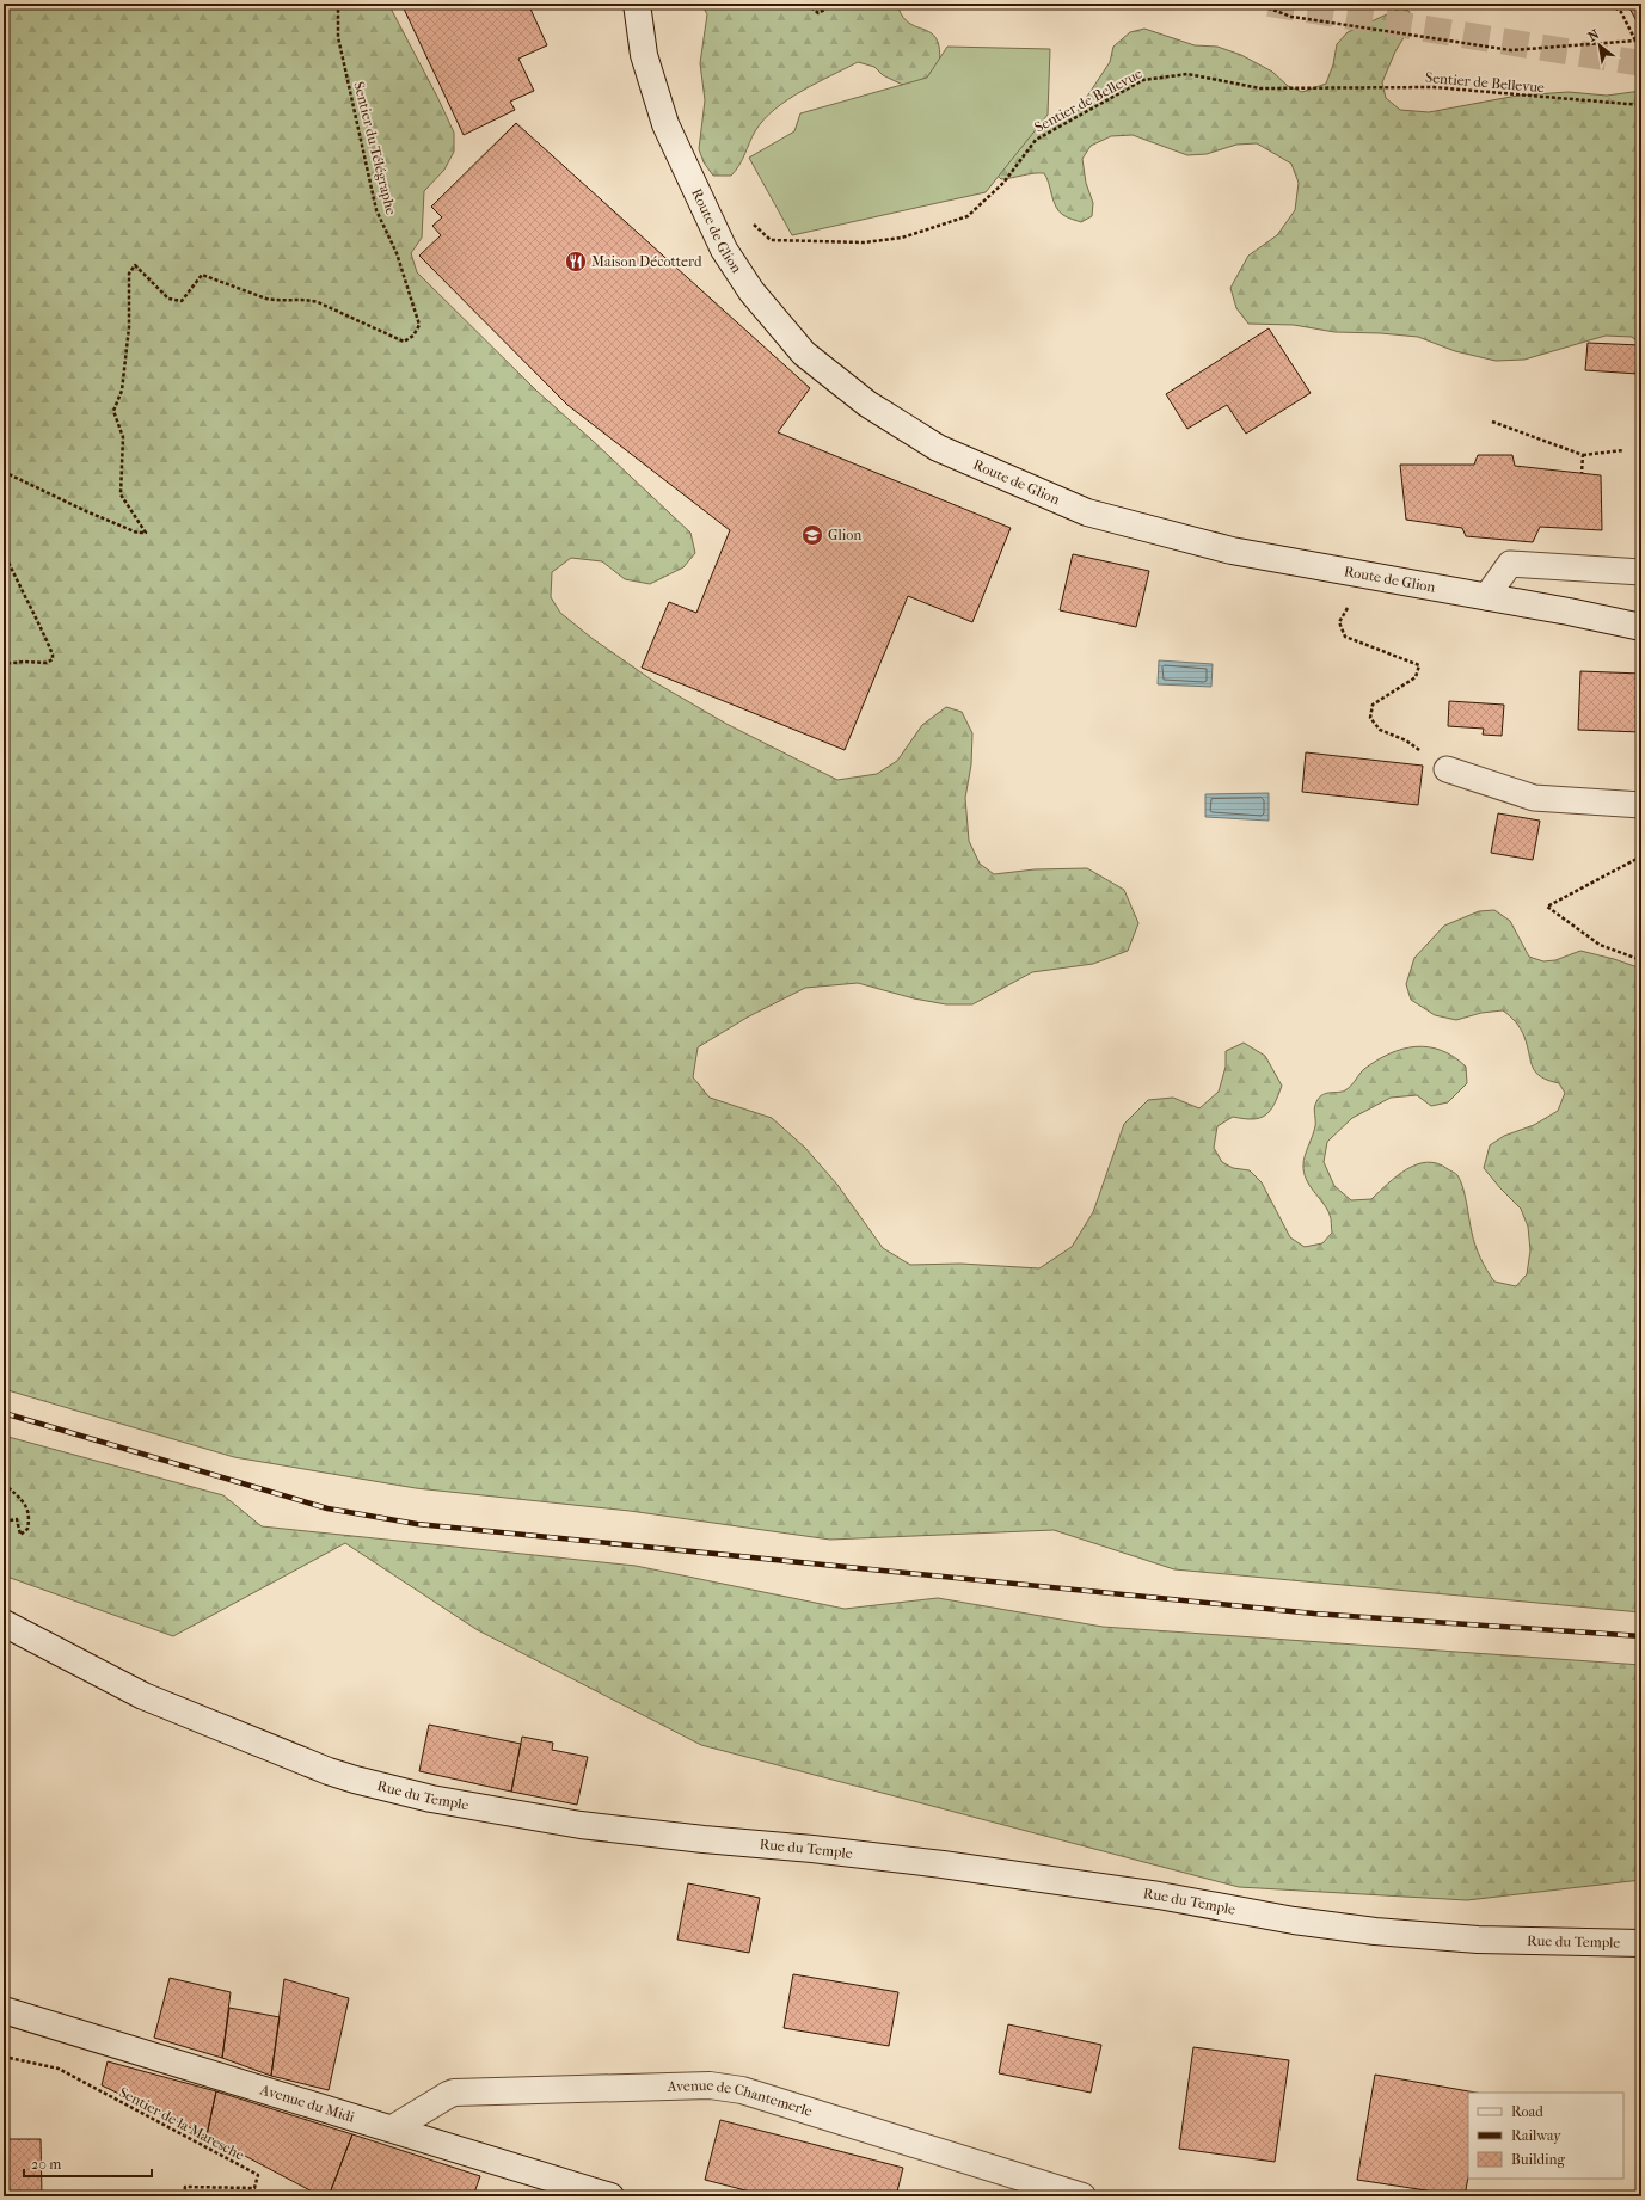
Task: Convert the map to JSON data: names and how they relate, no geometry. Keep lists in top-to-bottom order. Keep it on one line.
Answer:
{"streets":{"street":["Route de Glion","Rue du Temple","Avenue de Chantemerle","Avenue du Midi"],"path":["Sentier de Bellevue","Sentier du Télégraphe","Sentier de la Maresche"]},"crossings":[["Avenue de Chantemerle","Avenue du Midi"]],"places":{"restaurant":["Maison Décotterd"],"school or university":["Glion"]},"legend":["Road","Railway","Building"],"scale_bar":"20 m","north":"top left"}
